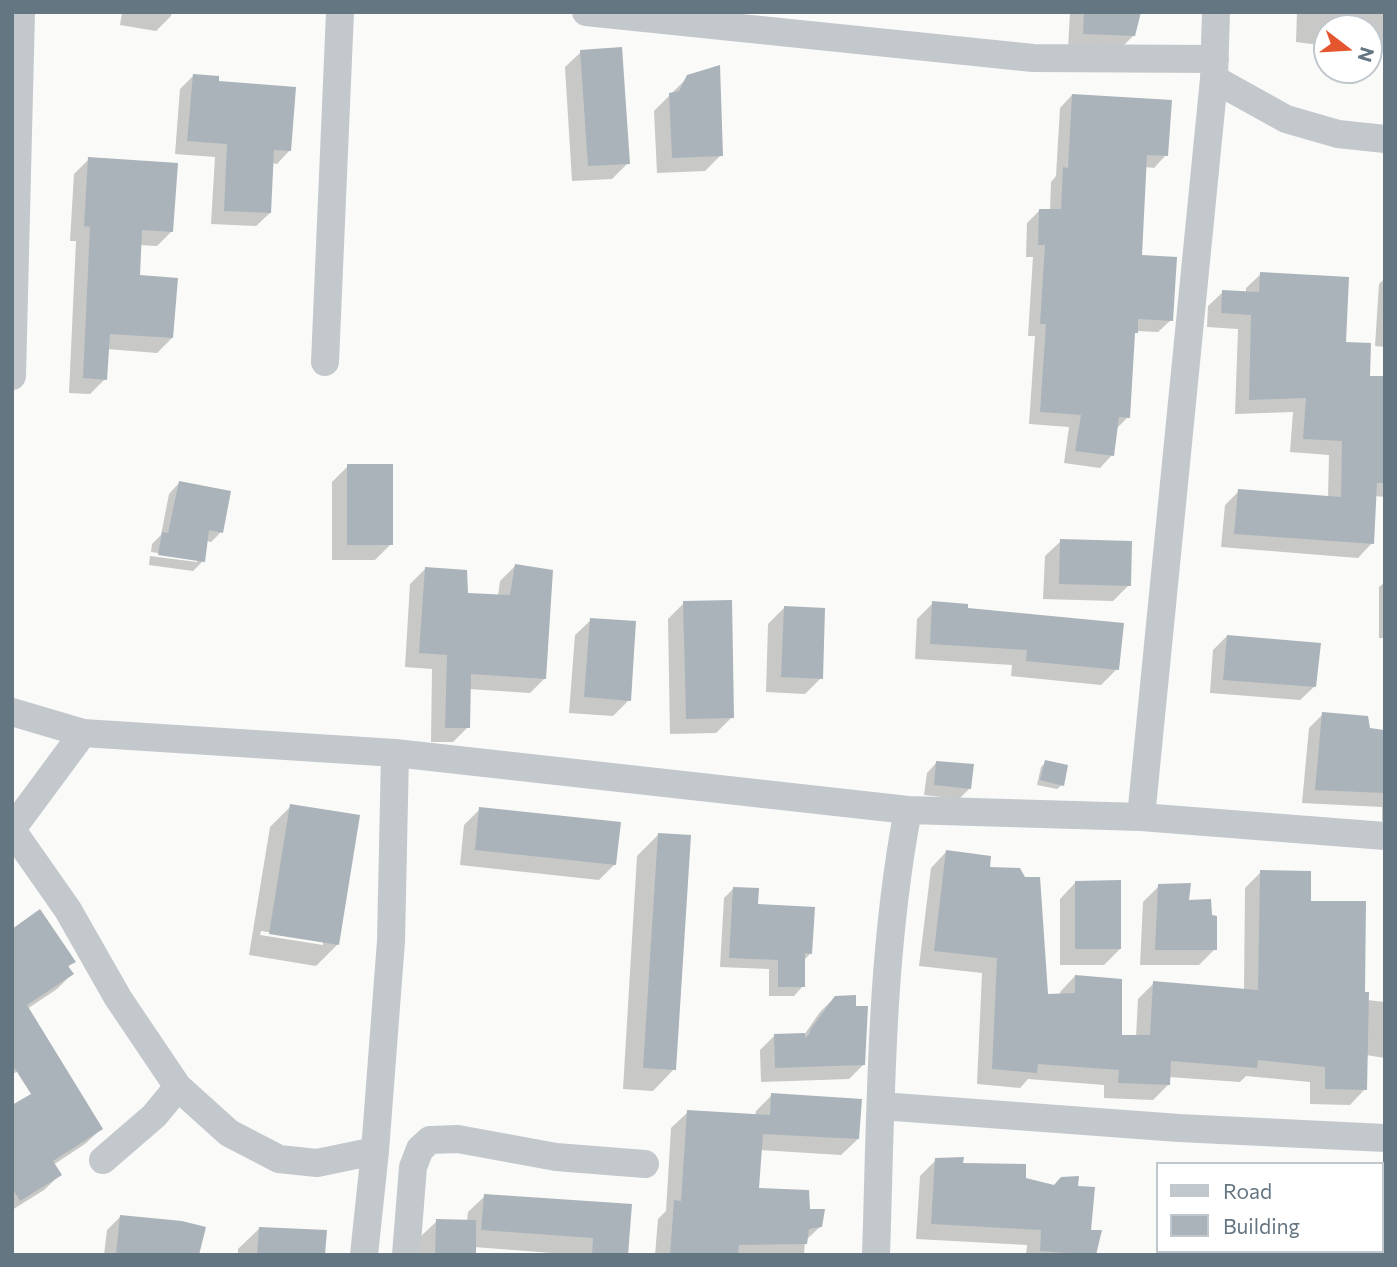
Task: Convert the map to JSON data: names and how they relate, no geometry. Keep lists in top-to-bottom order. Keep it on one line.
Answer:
{"legend":["Road","Building"],"north":"right"}
